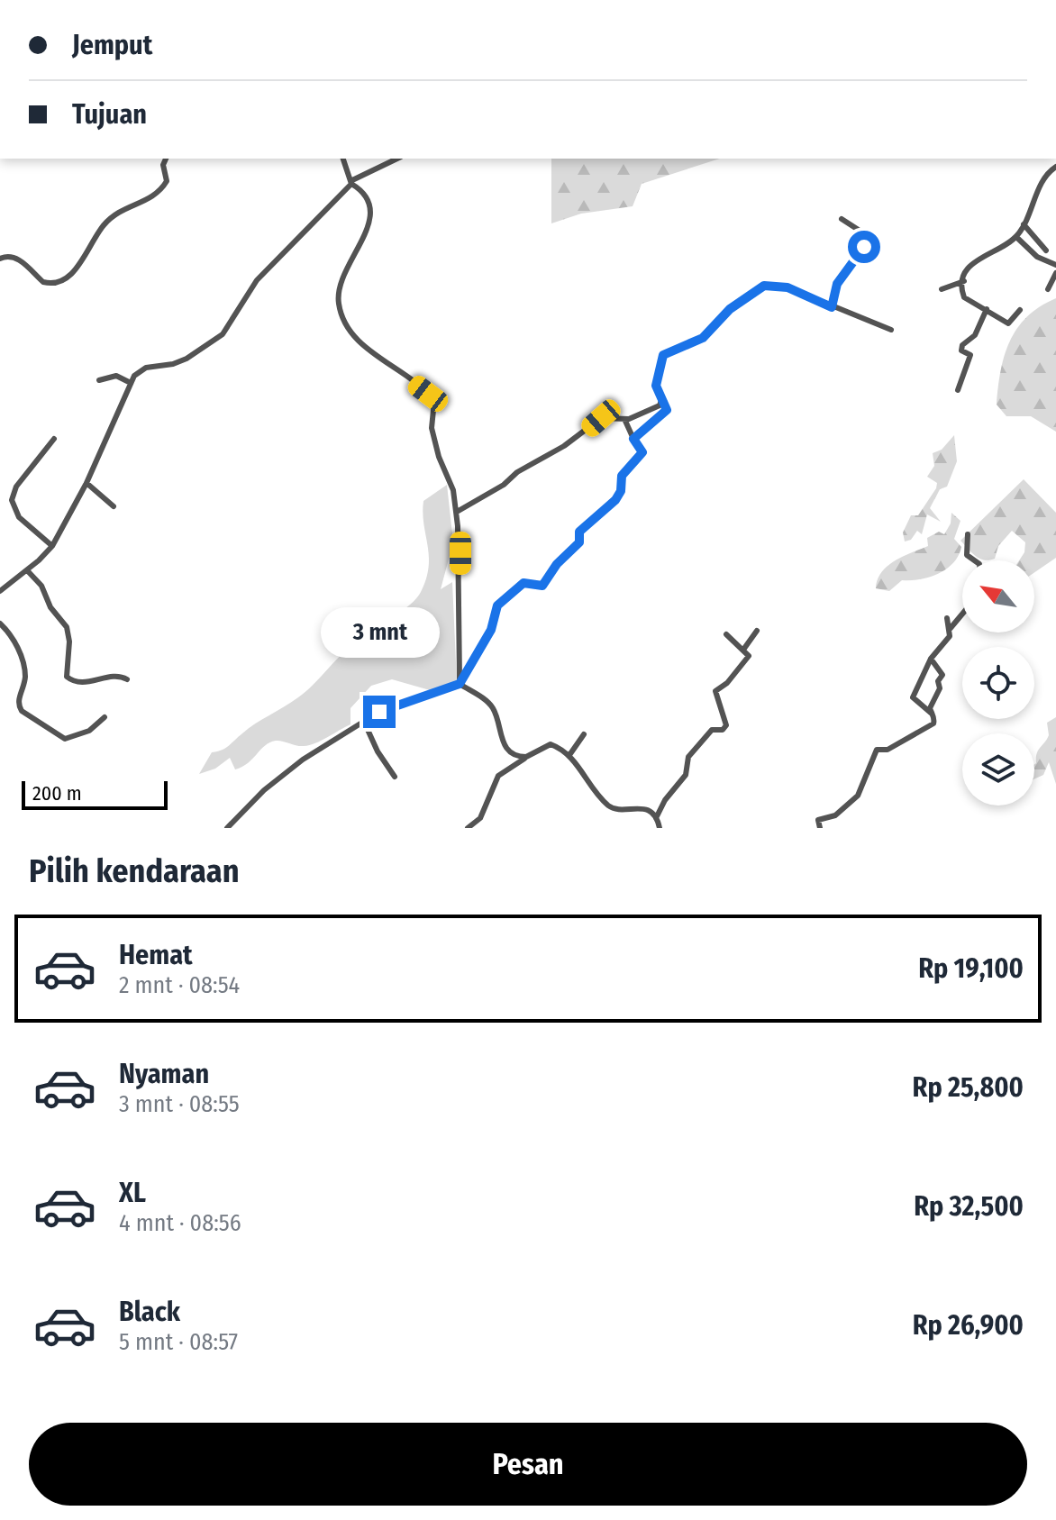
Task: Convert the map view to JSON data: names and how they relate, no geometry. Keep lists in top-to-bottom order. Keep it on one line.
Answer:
{"scale_bar":"200 m","north":"top left","page":{"banner":["Jemput","Tujuan"],"bubble":"3 mnt","scale":"200 m","heading":"Pilih kendaraan","list":[{"name":"Hemat","note":"2 mnt · 08:54","value":"Rp 19,100"},{"name":"Nyaman","note":"3 mnt · 08:55","value":"Rp 25,800"},{"name":"XL","note":"4 mnt · 08:56","value":"Rp 32,500"},{"name":"Black","note":"5 mnt · 08:57","value":"Rp 26,900"}],"buttons":"Pesan"}}
